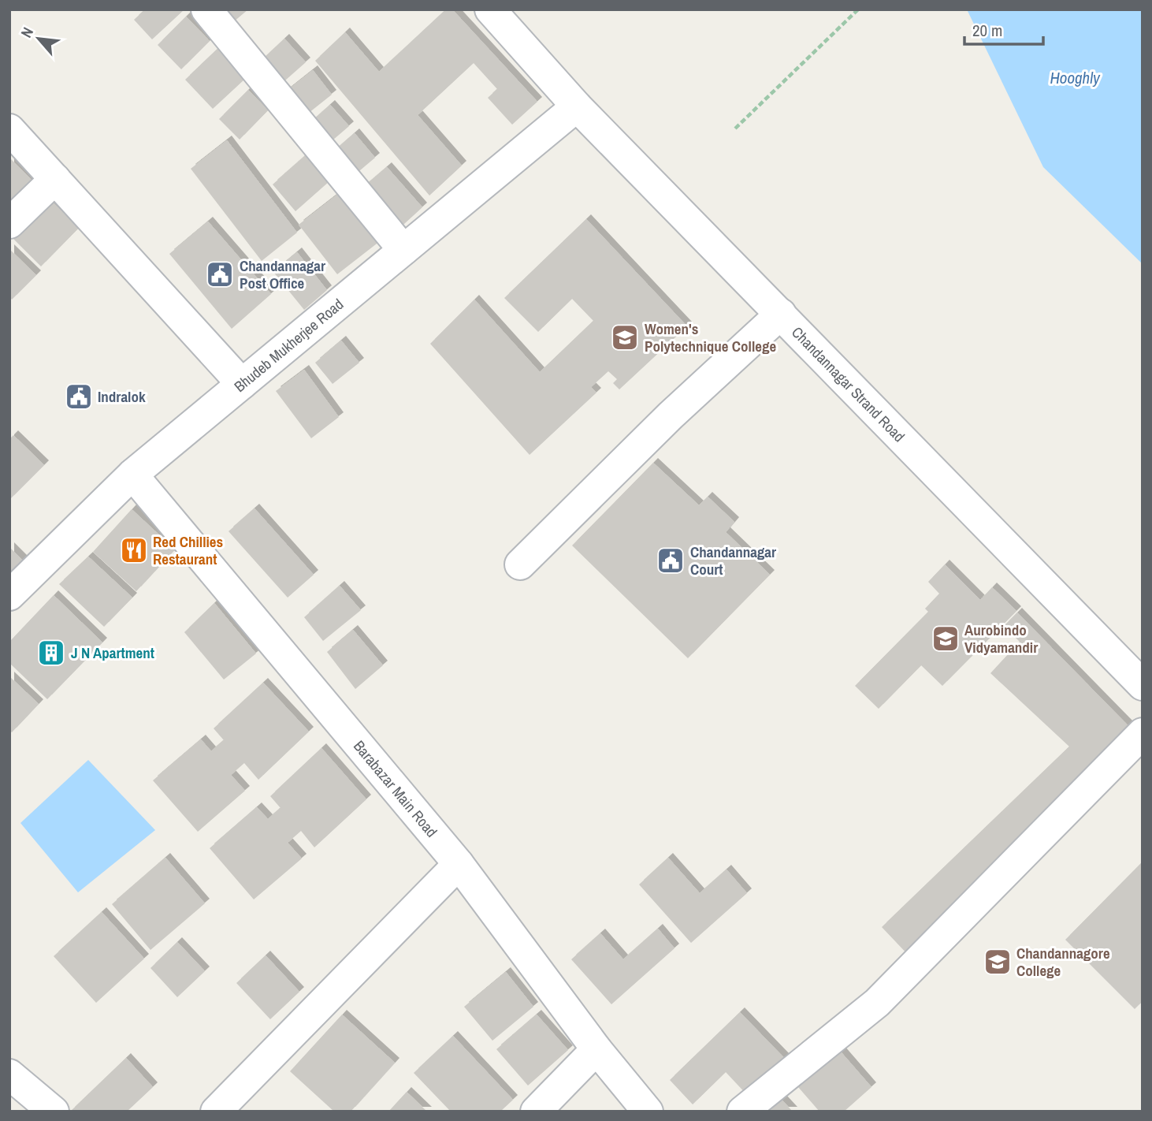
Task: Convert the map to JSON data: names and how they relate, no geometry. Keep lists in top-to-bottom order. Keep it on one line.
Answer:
{"streets":{"street":["Bhudeb Mukherjee Road","Chandannagar Strand Road","Barabazar Main Road"]},"crossings":[["Bhudeb Mukherjee Road","Chandannagar Strand Road"],["Bhudeb Mukherjee Road","Barabazar Main Road"]],"water":["Hooghly"],"places":{"public building":["Chandannagar Post Office","Indralok","Chandannagar Court"],"school or university":["Women's Polytechnique College","Aurobindo Vidyamandir","Chandannagore College"],"restaurant":["Red Chillies Restaurant"],"building":["J N Apartment"]},"scale_bar":"20 m","north":"top left"}
